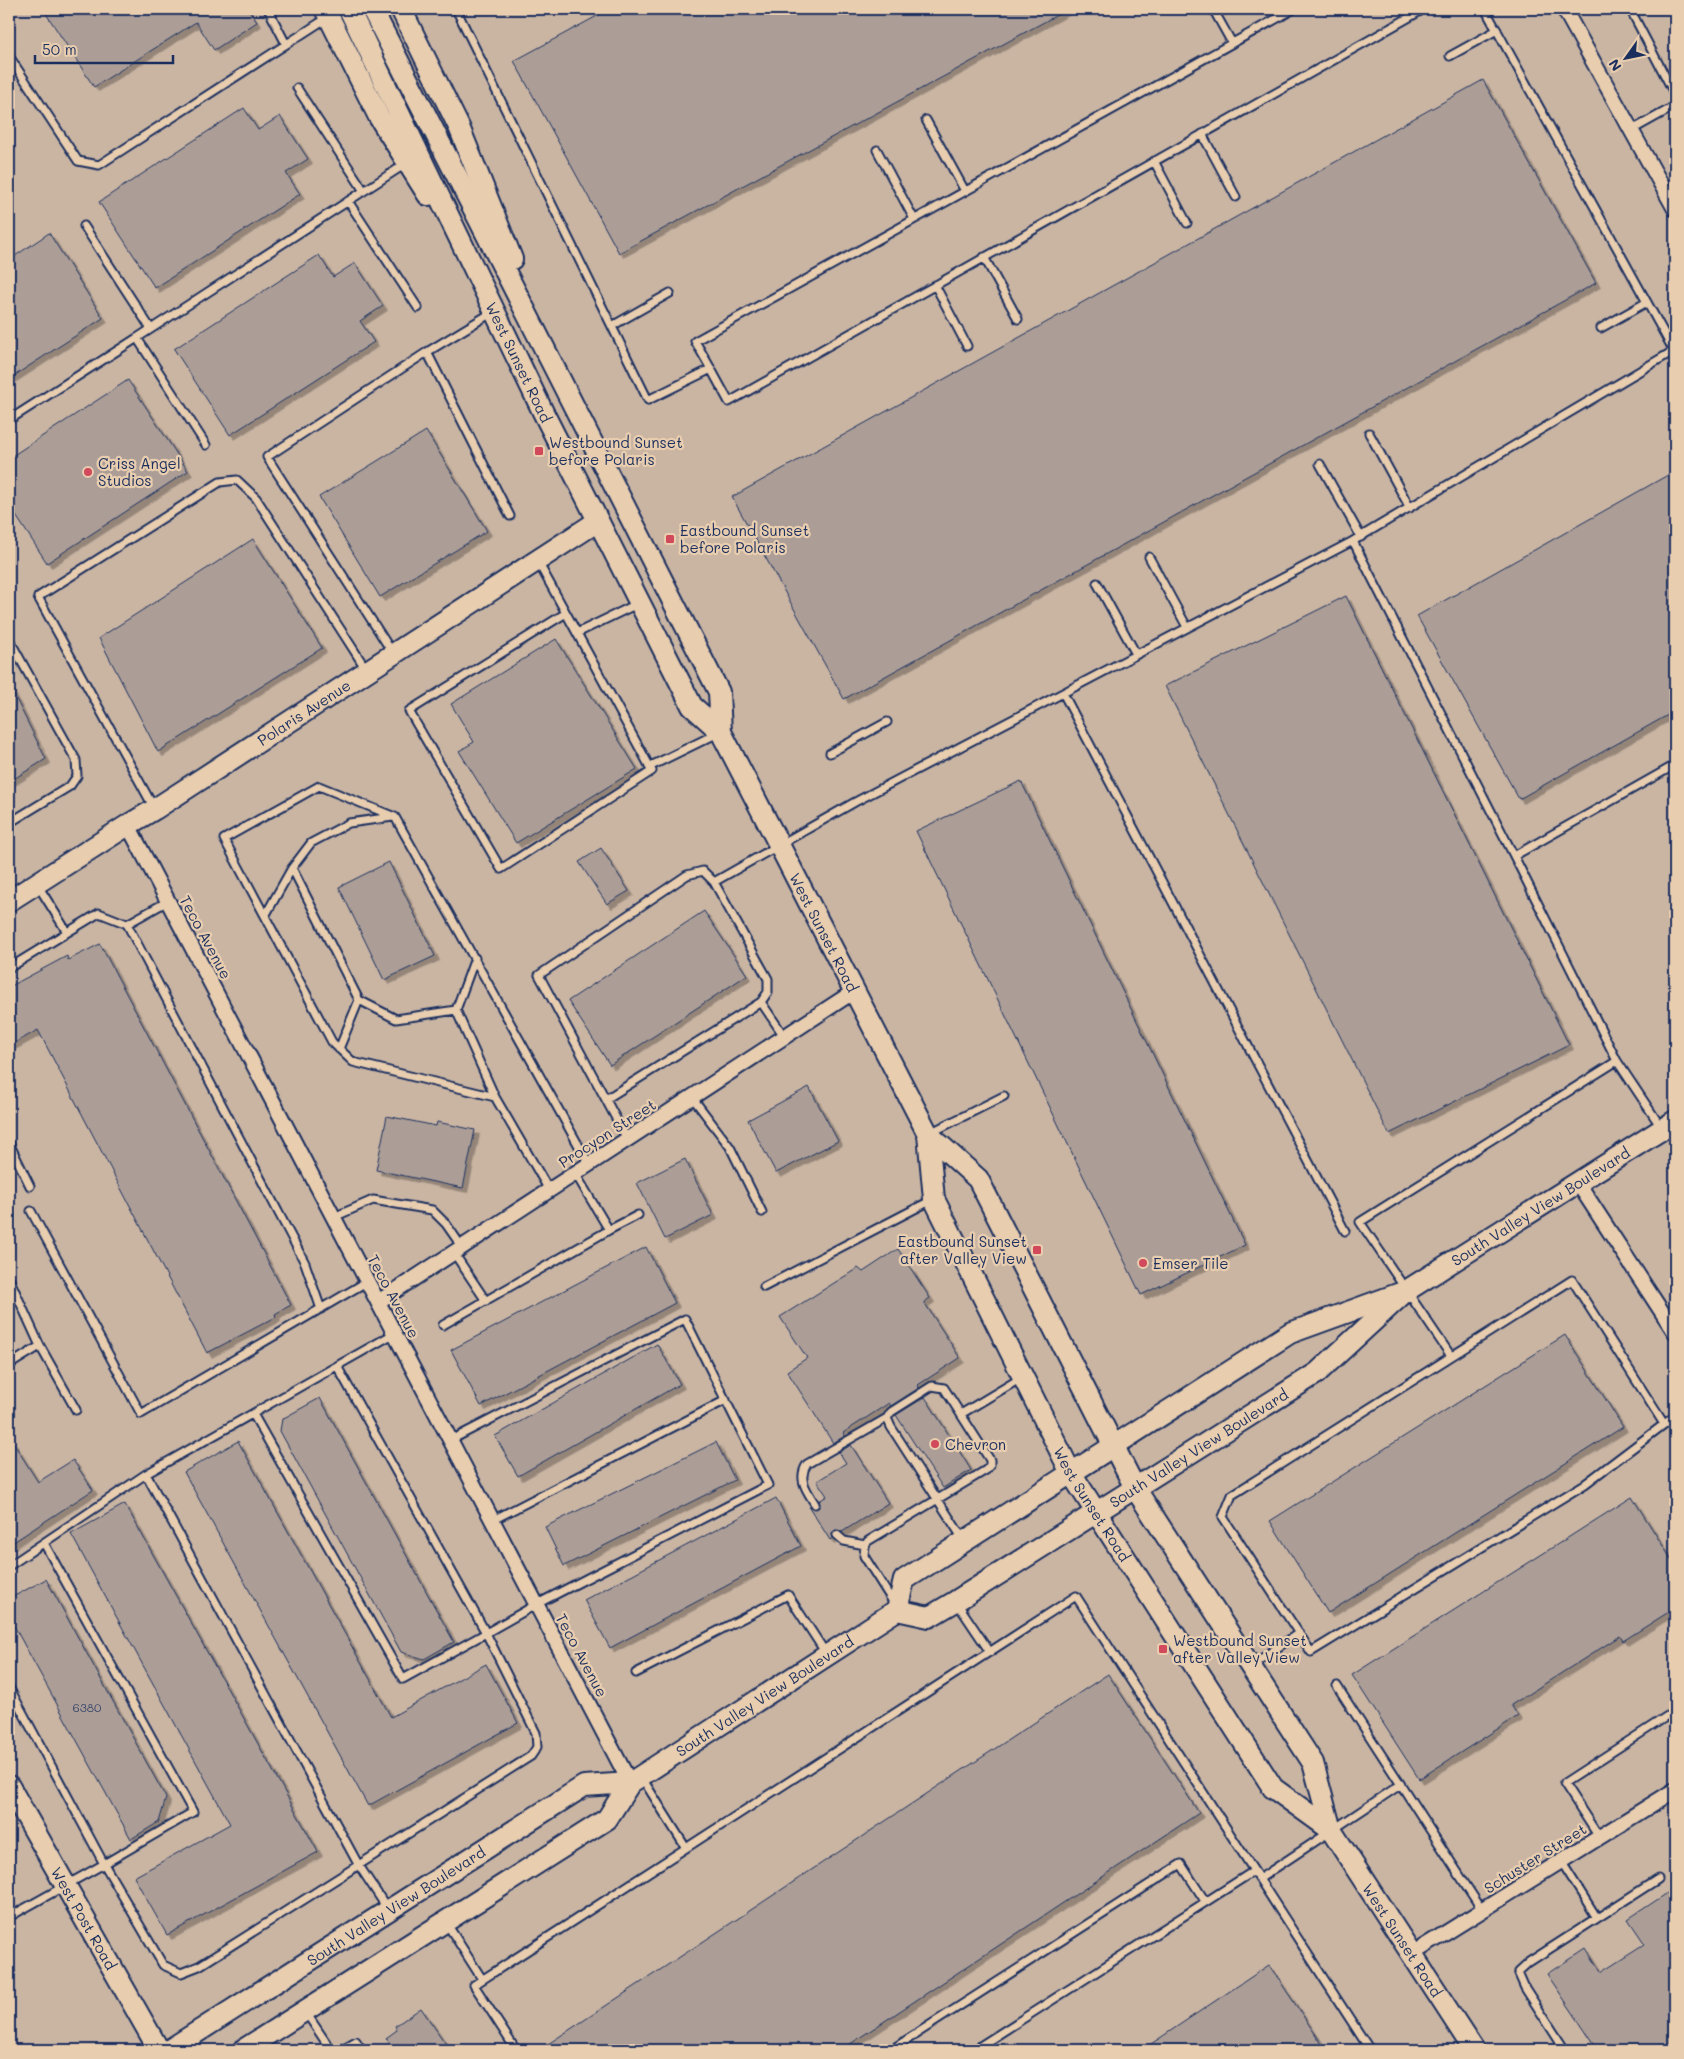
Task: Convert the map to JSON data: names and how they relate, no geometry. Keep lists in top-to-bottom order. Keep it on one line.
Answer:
{"streets":{"main road":["West Sunset Road","Polaris Avenue","South Valley View Boulevard","West Post Road"],"street":["Teco Avenue","Procyon Street","Schuster Street"]},"crossings":[["West Sunset Road","Polaris Avenue"],["West Sunset Road","Procyon Street"],["West Sunset Road","South Valley View Boulevard"],["West Sunset Road","Schuster Street"],["Polaris Avenue","Teco Avenue"],["Teco Avenue","Procyon Street"],["Teco Avenue","South Valley View Boulevard"]],"places":{"transit":["Westbound Sunset before Polaris","Eastbound Sunset before Polaris","Eastbound Sunset after Valley View","Westbound Sunset after Valley View"],"other":["Criss Angel Studios","Emser Tile","Chevron"]},"house_numbers":["6380"],"scale_bar":"50 m","north":"bottom left"}
